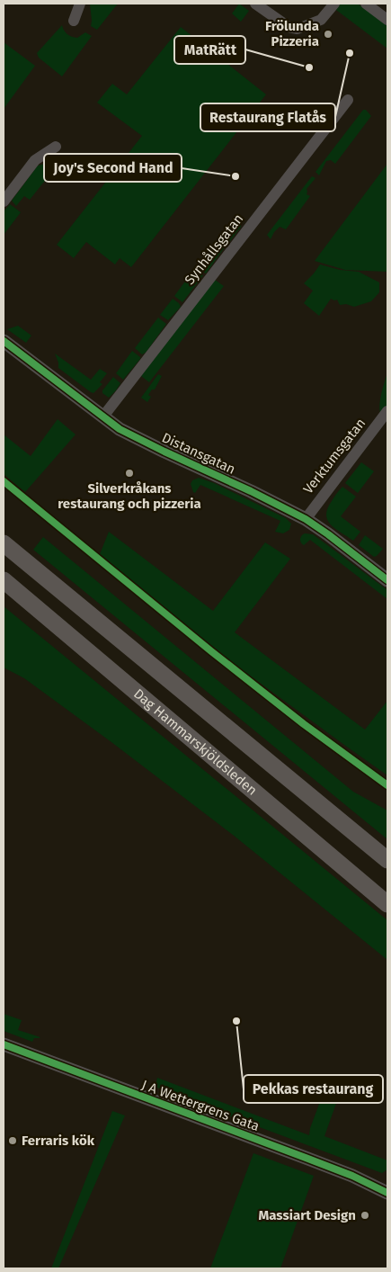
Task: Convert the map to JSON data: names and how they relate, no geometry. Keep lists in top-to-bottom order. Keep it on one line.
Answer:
{"streets":{"main road":["Dag Hammarskjöldsleden"],"street":["Synhållsgatan","Distansgatan","Verktumsgatan","J A Wettergrens Gata"]},"crossings":[["Synhållsgatan","Distansgatan"],["Distansgatan","Verktumsgatan"]],"places":["Frölunda Pizzeria","Restaurang Flatås","MatRätt","Joy's Second Hand","Silverkråkans restaurang och pizzeria","Pekkas restaurang","Ferraris kök","Massiart Design"]}
